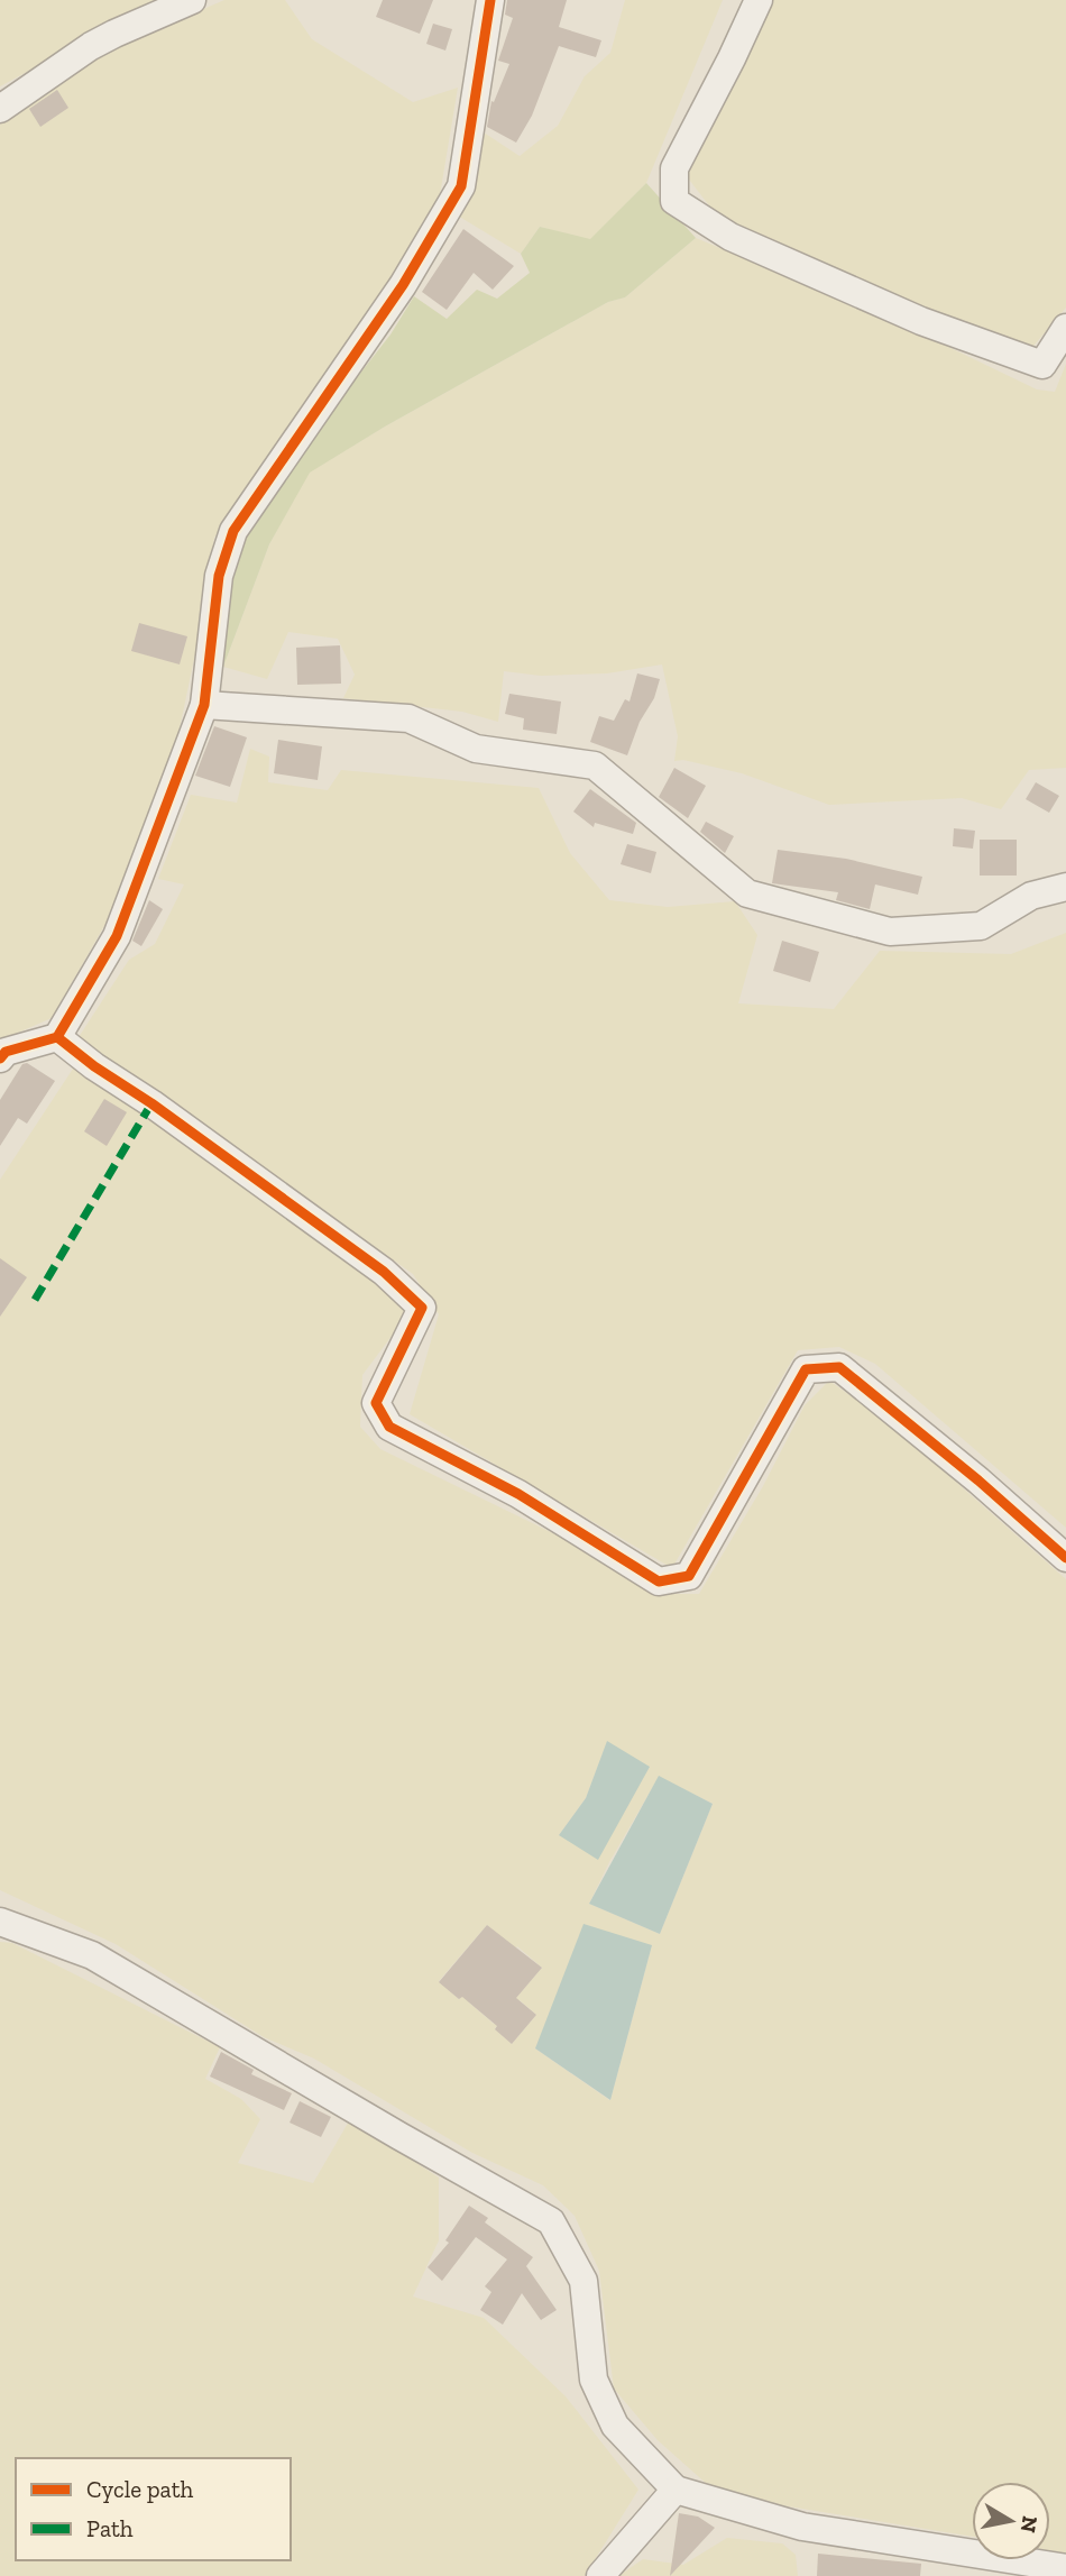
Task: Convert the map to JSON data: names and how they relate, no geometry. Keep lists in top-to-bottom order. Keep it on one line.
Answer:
{"legend":["Cycle path","Path"],"north":"right"}
